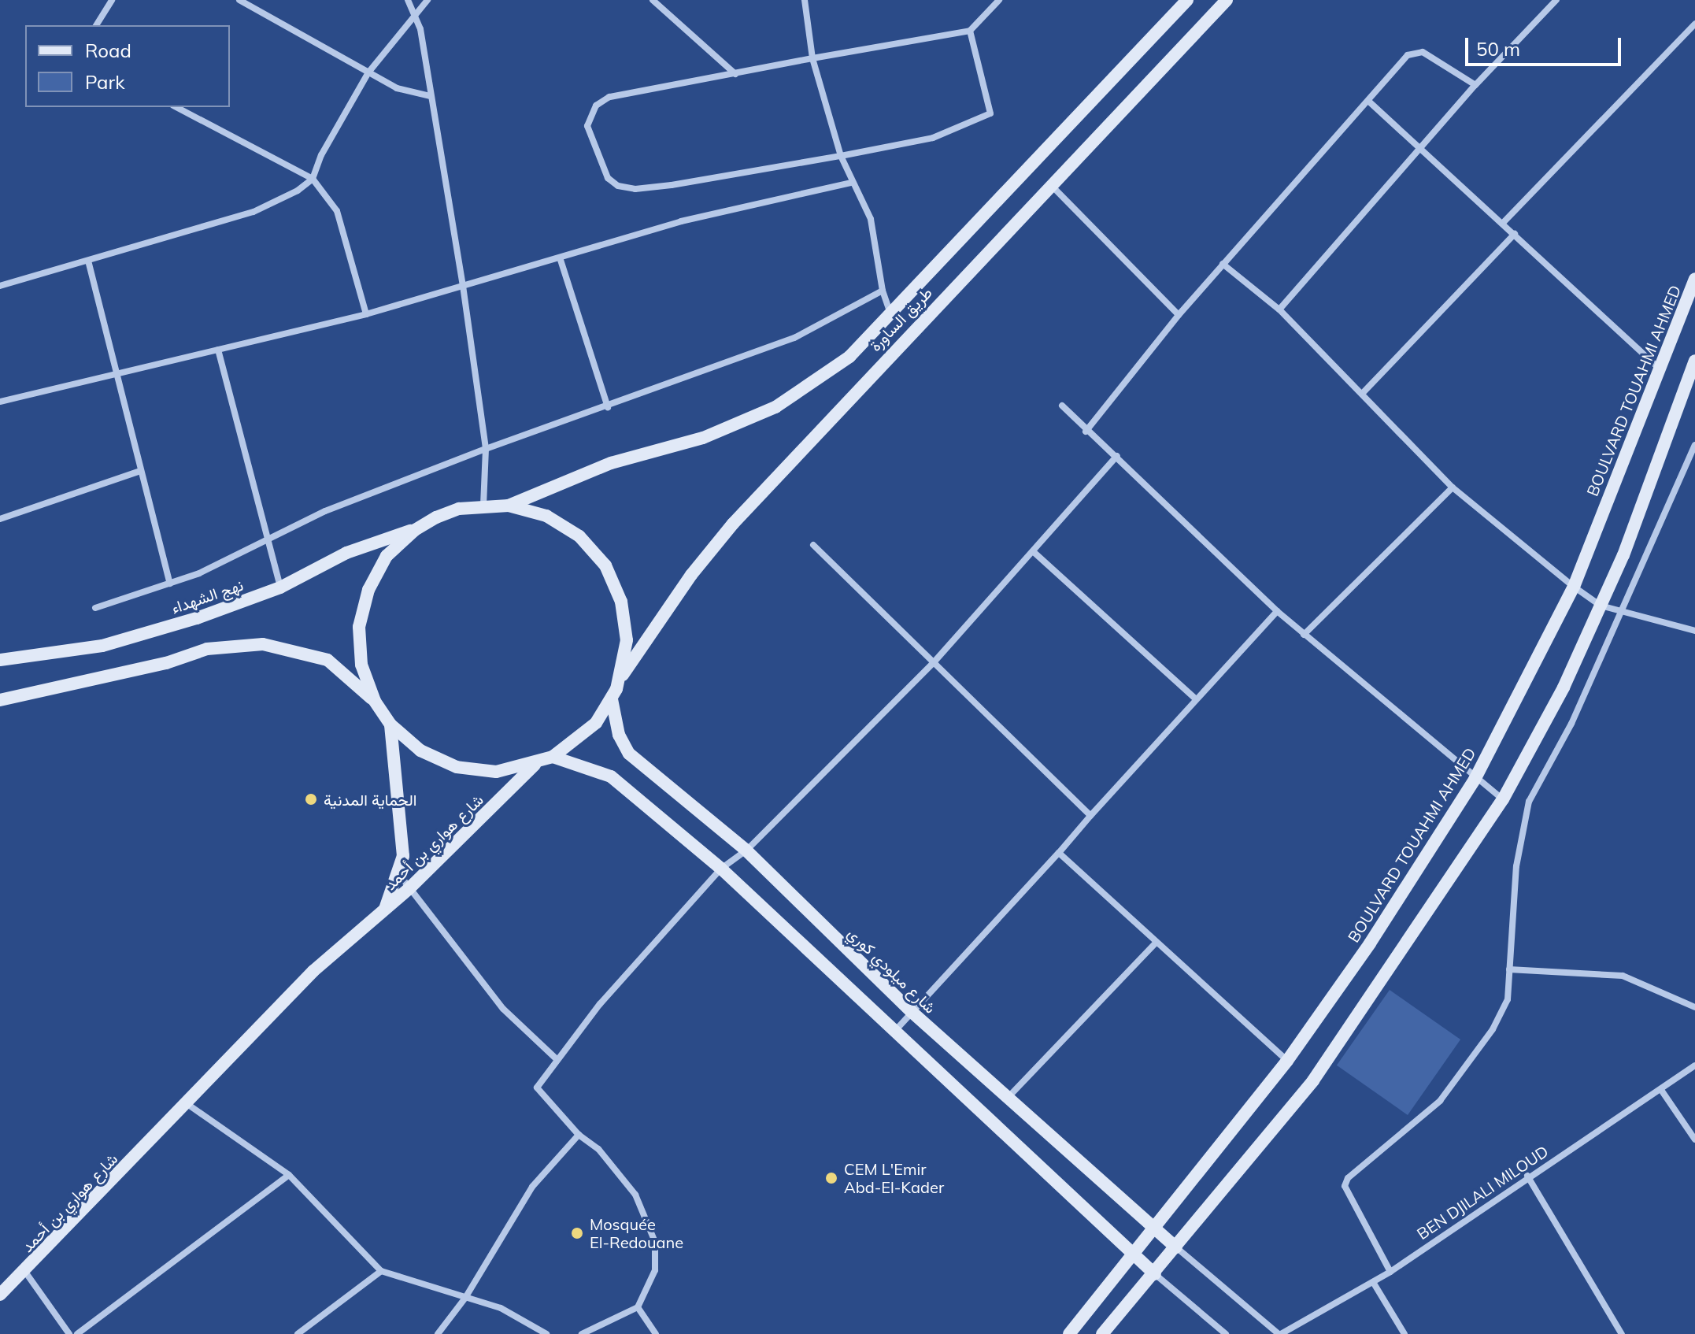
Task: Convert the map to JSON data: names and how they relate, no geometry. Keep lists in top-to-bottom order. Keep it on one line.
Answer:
{"streets":{"main road":["طريق الساورة","BOULVARD TOUAHMI AHMED","نهج الشهداء","شارع هواري بن أحمد","شارع ميلودي كوري"],"street":["BEN DJILALI MILOUD"]},"crossings":[["BOULVARD TOUAHMI AHMED","شارع ميلودي كوري"]],"places":["الحماية المدنية","CEM L'Emir Abd-El-Kader","Mosquée El-Redouane"],"legend":["Road","Park"],"scale_bar":"50 m"}
